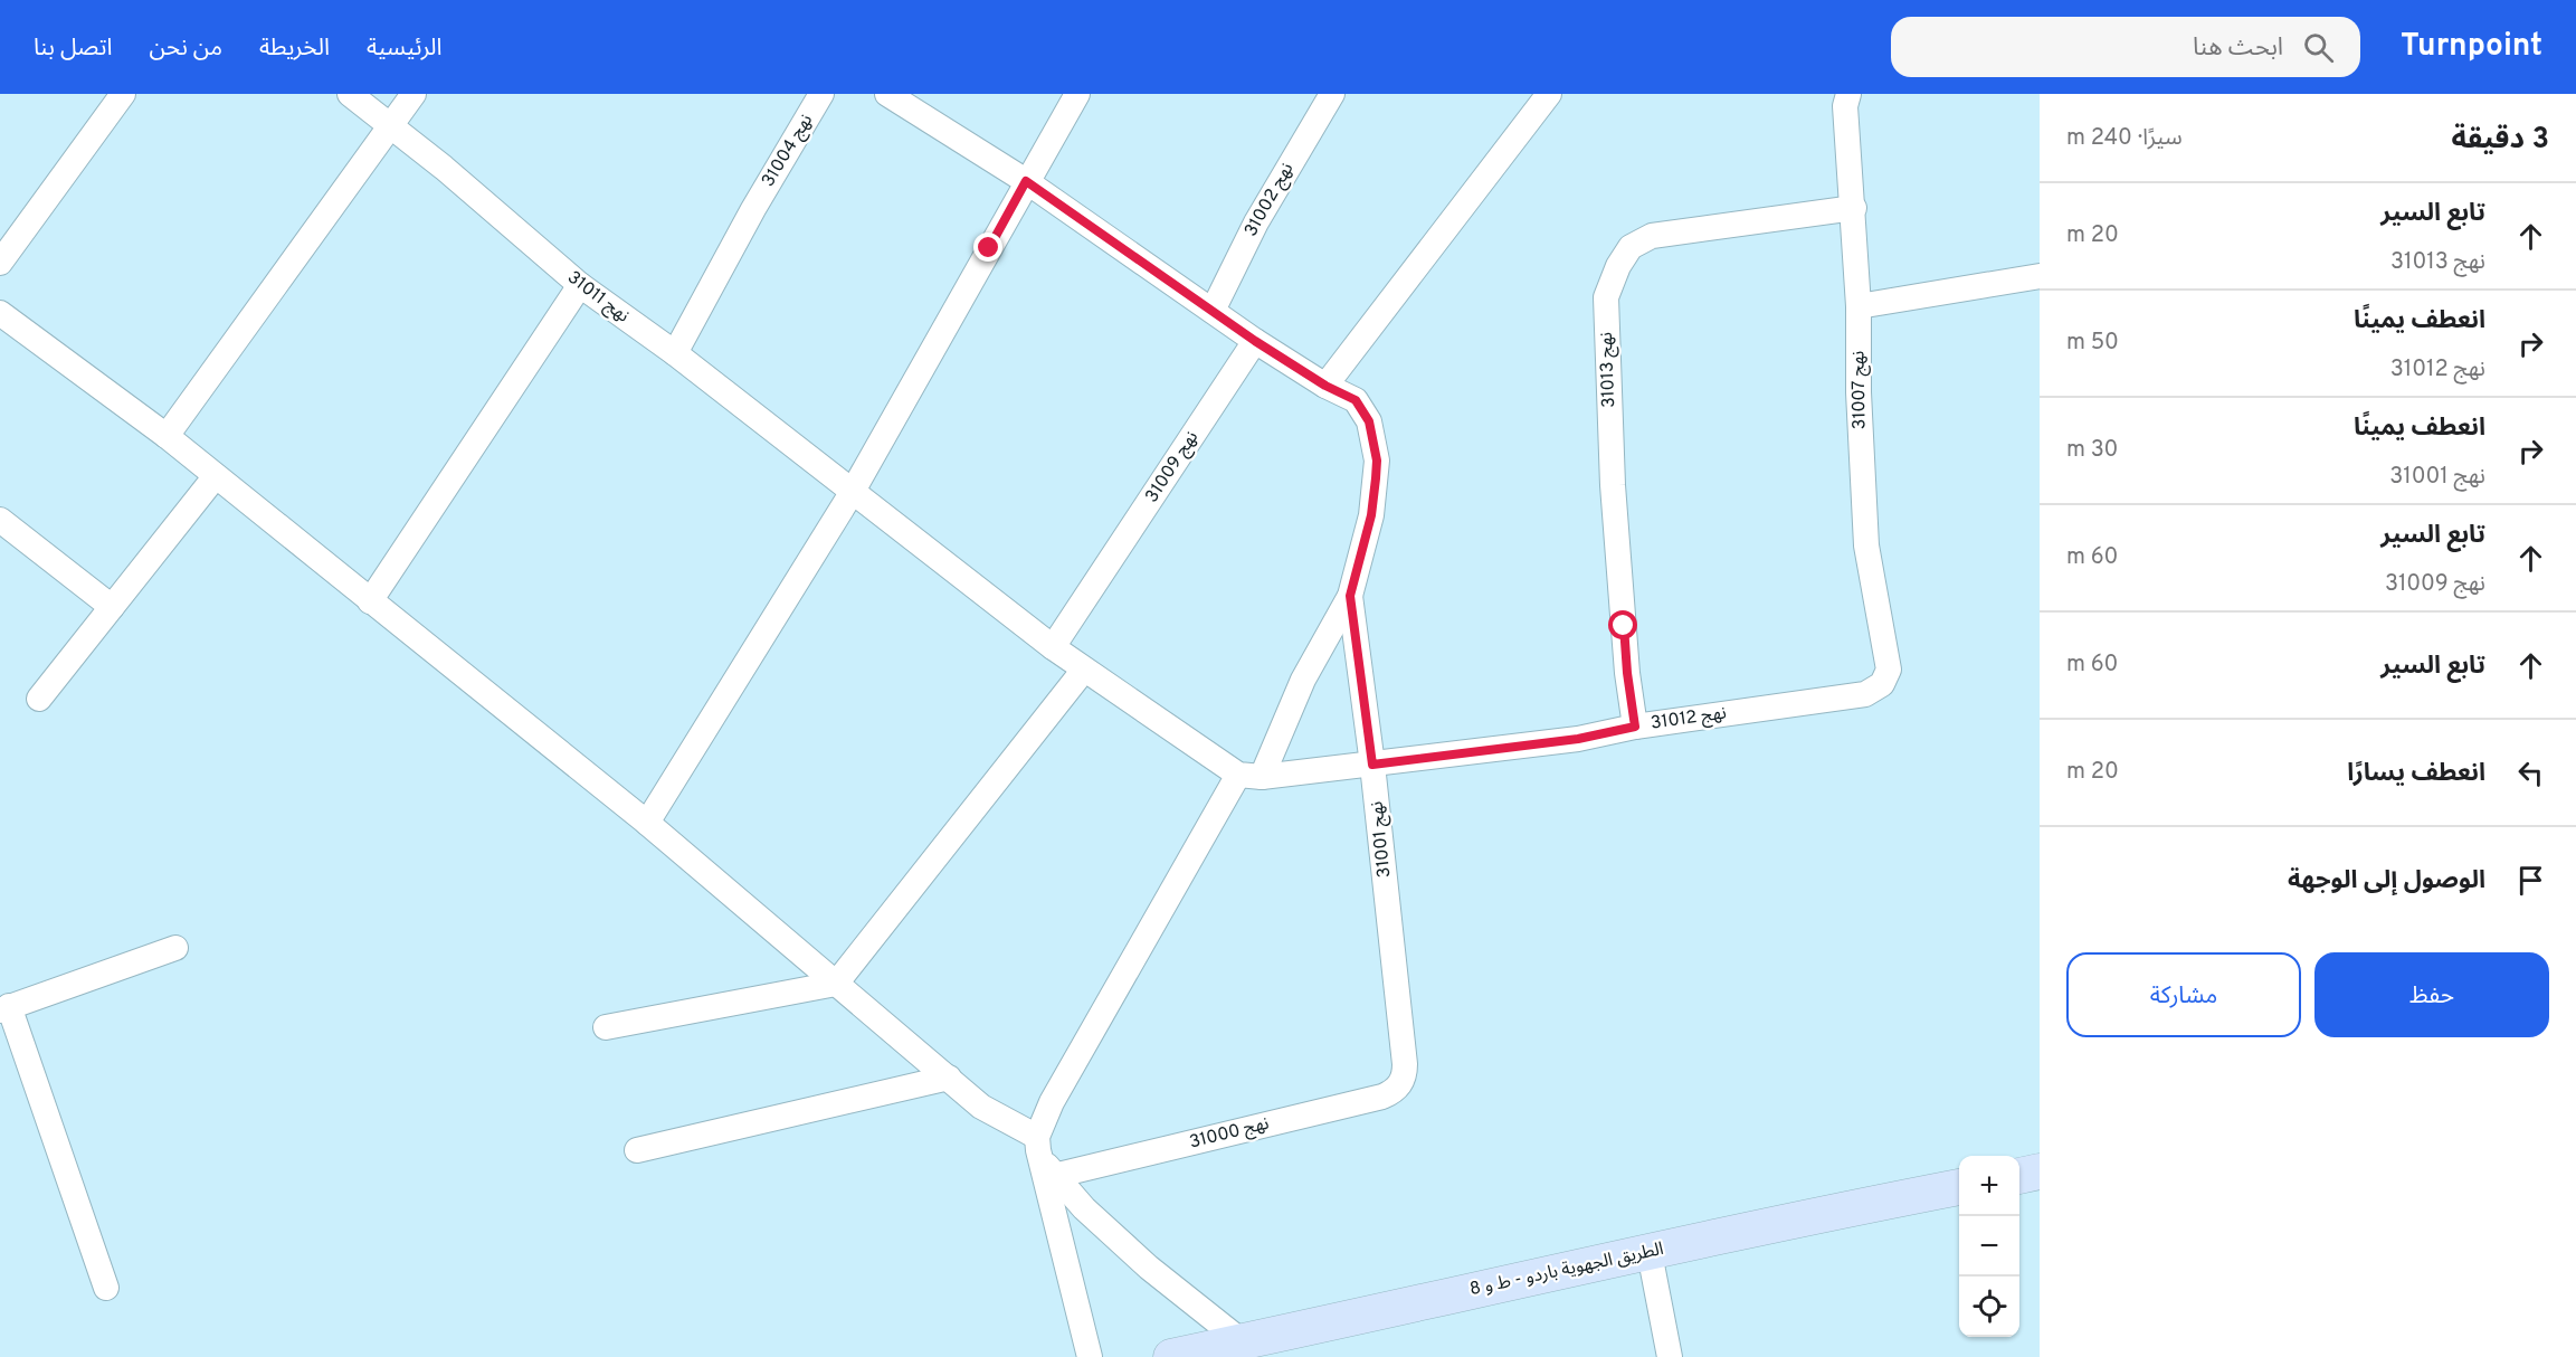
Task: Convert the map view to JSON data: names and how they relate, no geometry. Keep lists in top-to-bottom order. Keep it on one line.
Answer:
{"streets":{"main road":["الطريق الجهوية باردو - ط و 8"],"street":["نهج 31004","نهج 31002","نهج 31011","نهج 31013","نهج 31007","نهج 31009","نهج 31012","نهج 31001","نهج 31000"]},"crossings":[["نهج 31004","نهج 31011"],["نهج 31013","نهج 31007"],["نهج 31013","نهج 31012"],["نهج 31007","نهج 31012"],["نهج 31012","نهج 31001"],["نهج 31001","نهج 31000"]],"page":{"header":"Turnpoint","search":"ابحث هنا","nav":["الرئيسية","الخريطة","من نحن","اتصل بنا"],"heading":["3 دقيقة","سيرًا · 240 m"],"list":[["تابع السير","نهج 31013","20 m"],["انعطف يمينًا","نهج 31012","50 m"],["انعطف يمينًا","نهج 31001","30 m"],["تابع السير","نهج 31009","60 m"],["تابع السير","60 m"],["انعطف يسارًا","20 m"],"الوصول إلى الوجهة"],"buttons":["حفظ","مشاركة"],"map_buttons":["+","−"]}}
